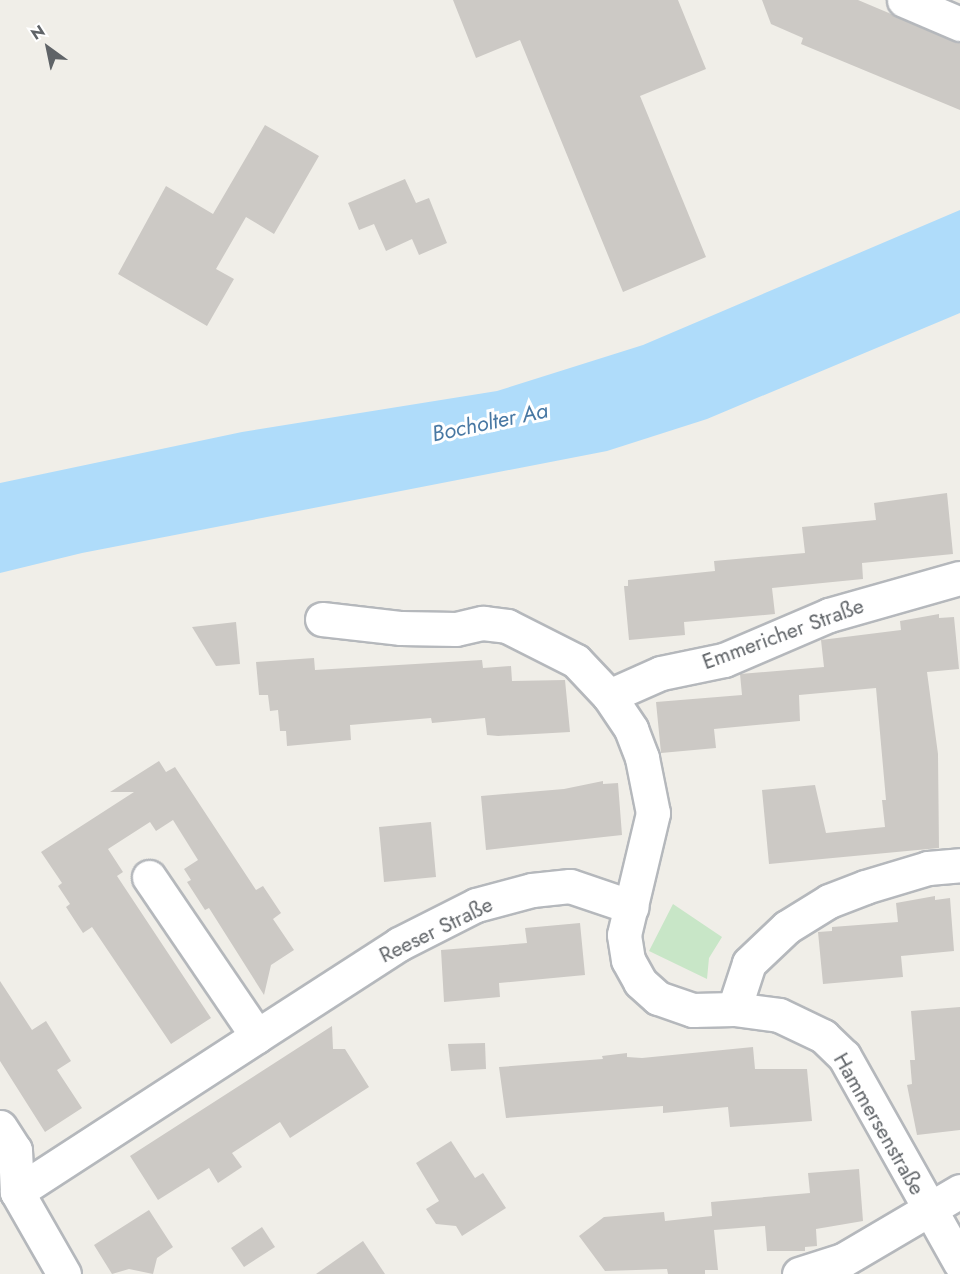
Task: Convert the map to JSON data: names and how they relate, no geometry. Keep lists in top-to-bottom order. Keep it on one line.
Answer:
{"streets":{"street":["Emmericher Straße","Reeser Straße","Hammersenstraße"]},"crossings":[["Emmericher Straße","Hammersenstraße"],["Reeser Straße","Hammersenstraße"]],"water":["Bocholter Aa"],"north":"top left"}
